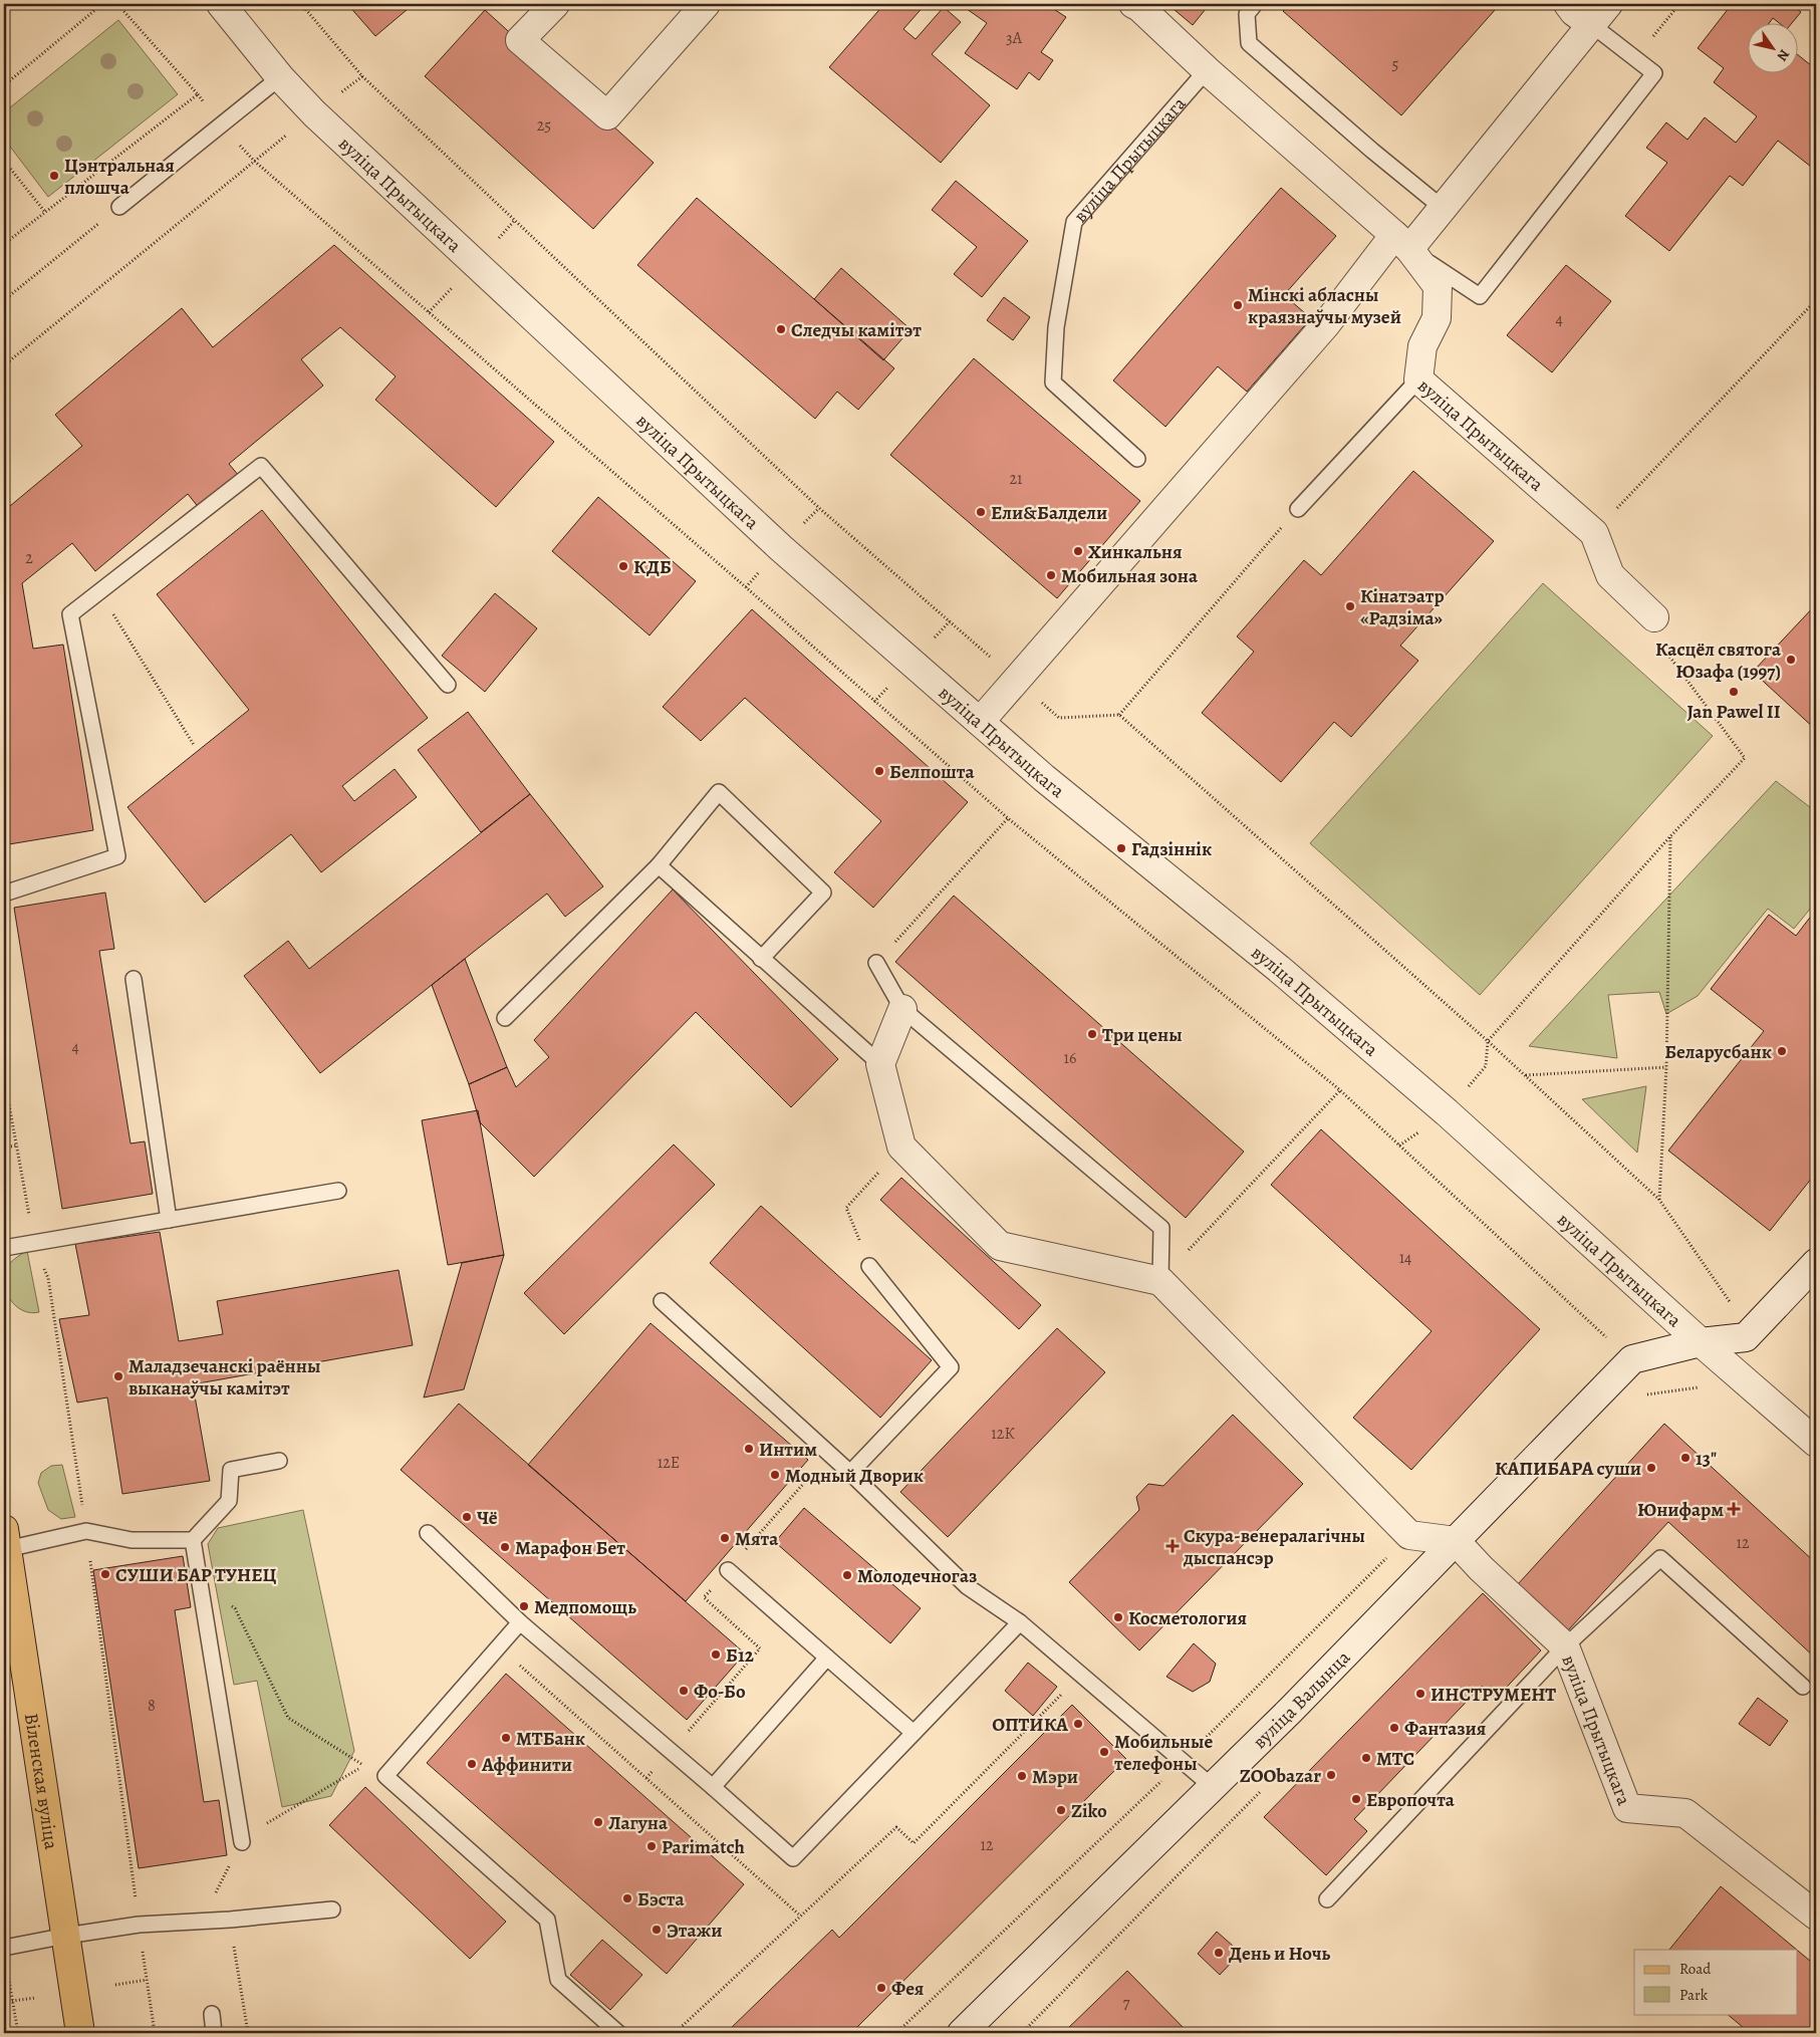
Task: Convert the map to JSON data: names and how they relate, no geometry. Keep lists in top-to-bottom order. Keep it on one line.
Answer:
{"streets":{"main road":["Віленская вуліца"],"street":["вуліца Прытыцкага","вуліца Валынца"]},"crossings":[["вуліца Прытыцкага","вуліца Валынца"]],"places":{"other":["Цэнтральная плошча","Мінскі абласны краязнаўчы музей","Следчы камітэт","Ели&Балдели","Хинкальня","КДБ","Мобильная зона","Кінатэатр «Радзіма»","Касцёл святога Юзафа (1997)","Jan Pawel II","Белпошта","Гадзіннік","Три цены","Беларусбанк","Маладзечанскі раённы выканаўчы камітэт","Интим","13\"","КАПИБАРА суши","Модный Дворик","Чё","Мята","Марафон Бет","СУШИ БАР ТУНЕЦ","Молодечногаз","Медпомощь","Косметология","Б12","Фо-Бо","ИНСТРУМЕНТ","ОПТИКА","Фантазия","МТБанк","Мобильные телефоны","МТС","Аффинити","ZOObazar","Мэри","Европочта","Ziko","Лагуна","Parimatch","Бэста","Этажи","День и Ночь","Фея"],"health":["Юнифарм","Скура-венералагічны дыспансэр"]},"house_numbers":["3А","5","25","4","21","2","4","16","14","12К","12Е","12","8","12","7"],"legend":["Road","Park"],"north":"bottom right"}
